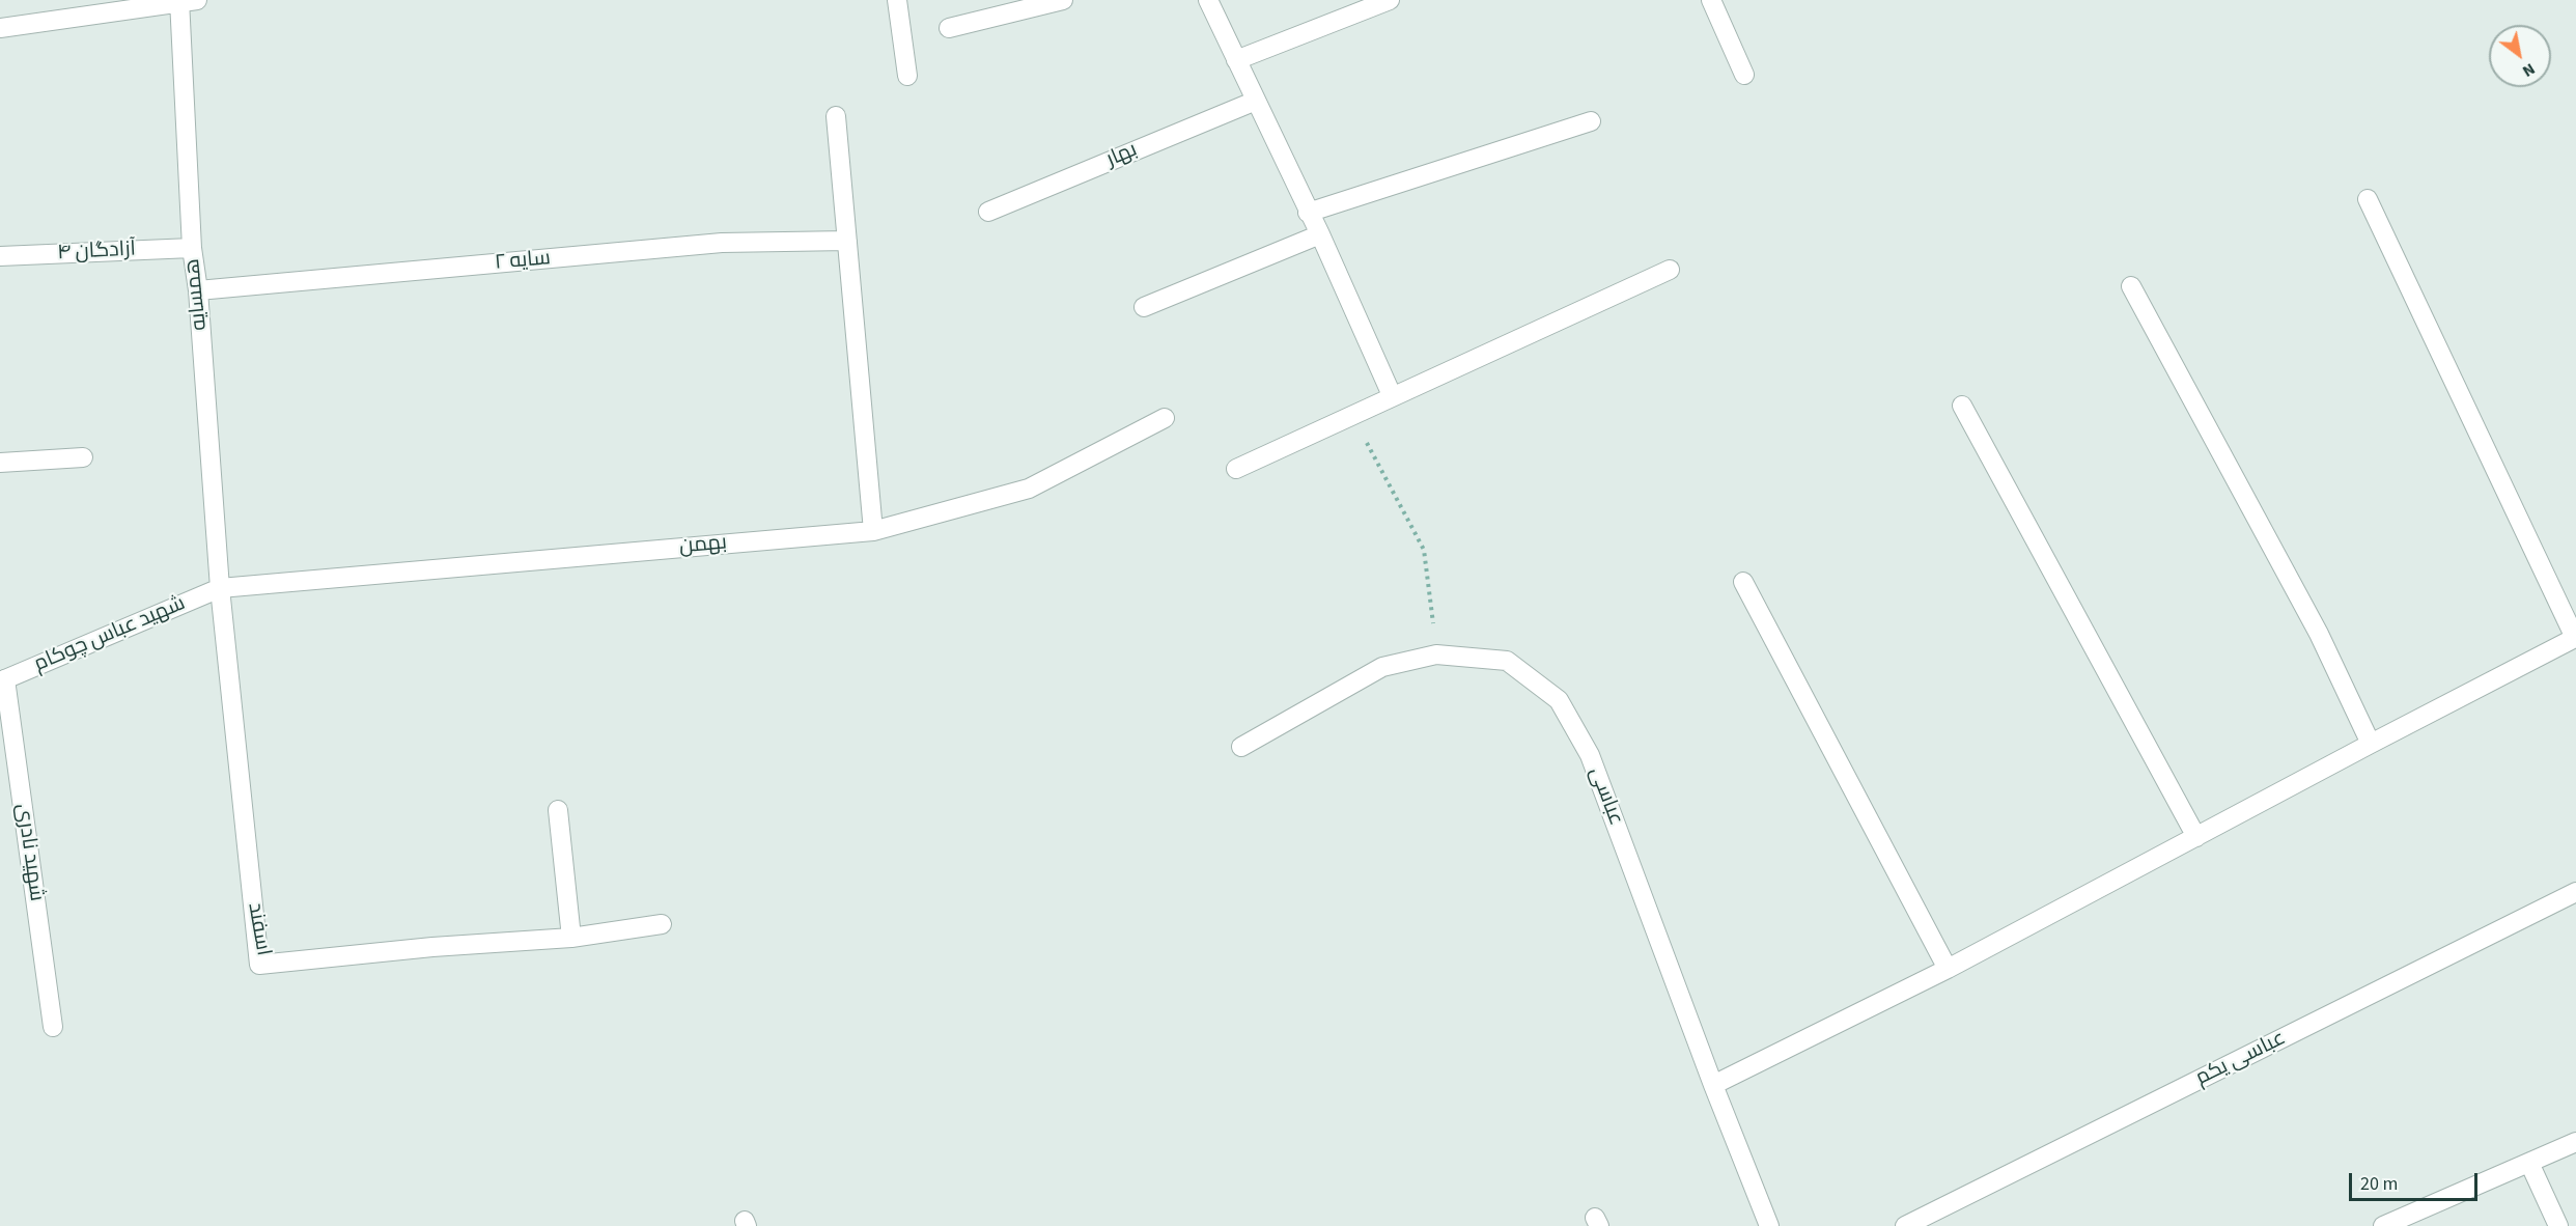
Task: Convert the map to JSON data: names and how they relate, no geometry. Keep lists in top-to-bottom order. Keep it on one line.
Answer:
{"streets":{"street":["بهار","آزادگان ۴","سایه ۲","همسایه","بهمن","شهید عباس چوکام","عباسی","شهید نادری","اسفند","عباسی یکم"]},"crossings":[["آزادگان ۴","همسایه"],["سایه ۲","همسایه"],["همسایه","بهمن"],["همسایه","شهید عباس چوکام"],["همسایه","اسفند"],["بهمن","شهید عباس چوکام"],["بهمن","اسفند"],["شهید عباس چوکام","شهید نادری"],["شهید عباس چوکام","اسفند"]],"scale_bar":"20 m","north":"bottom right"}
